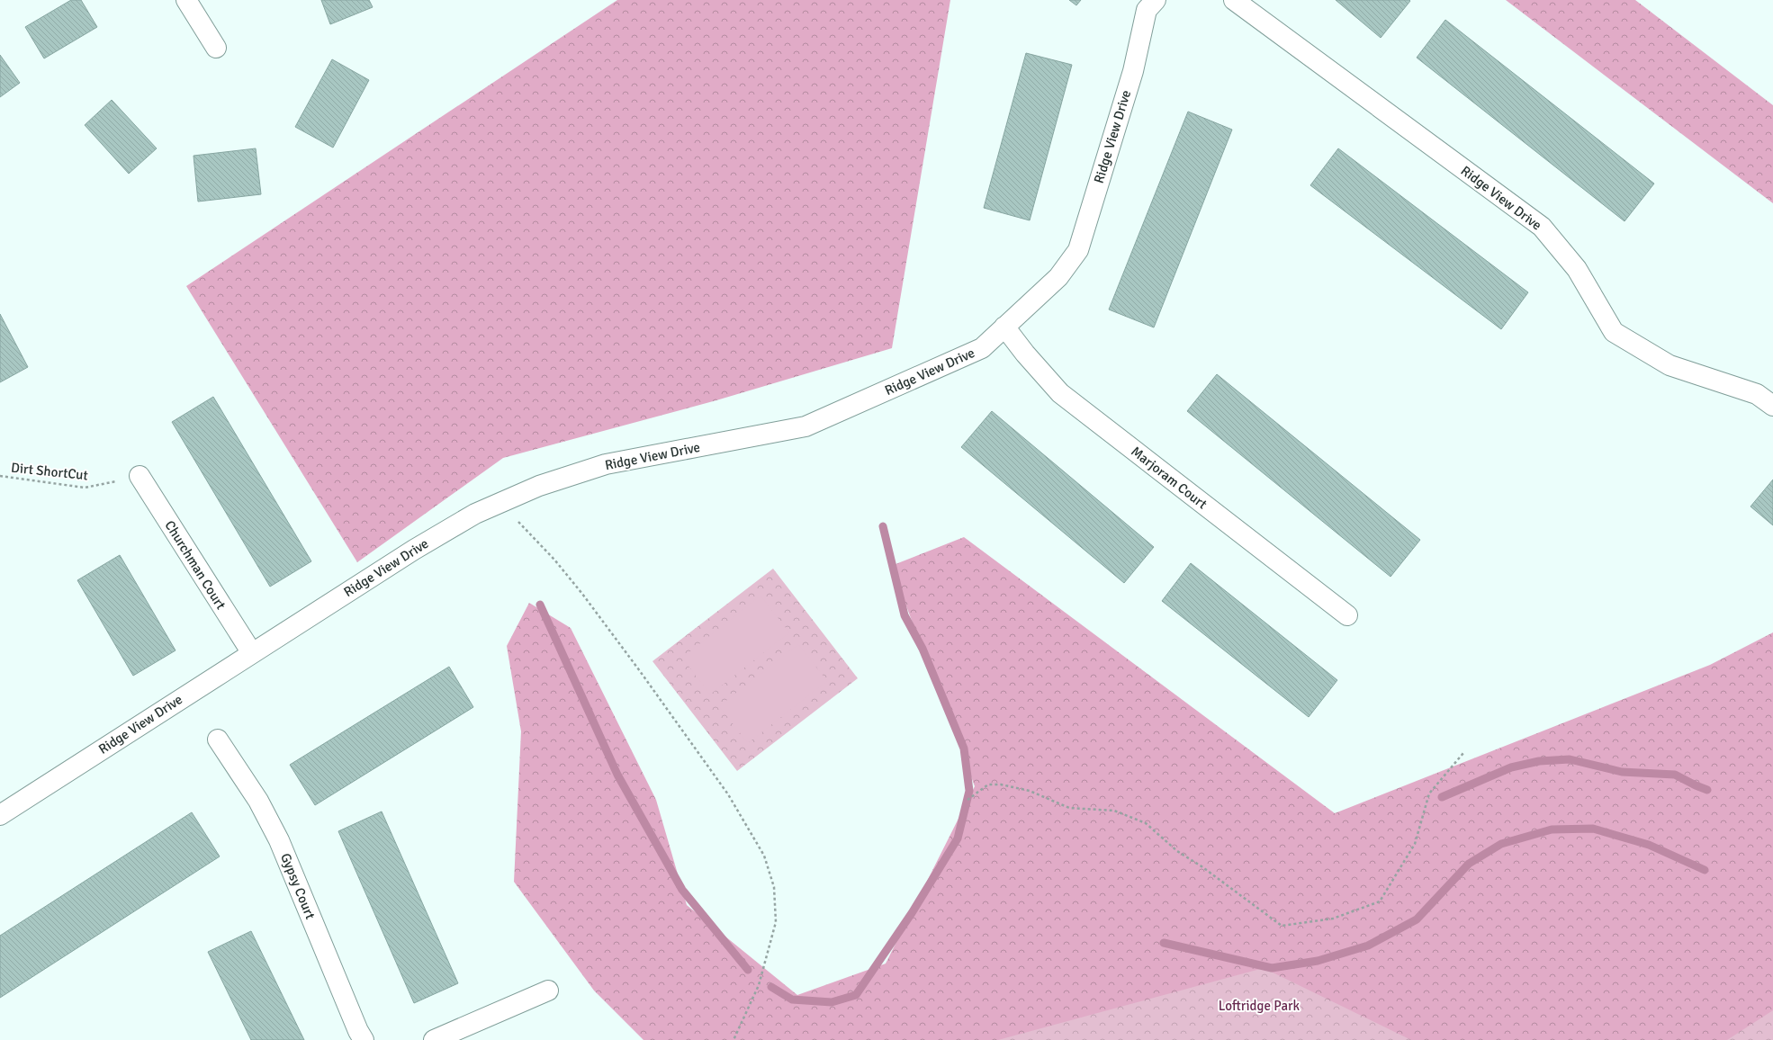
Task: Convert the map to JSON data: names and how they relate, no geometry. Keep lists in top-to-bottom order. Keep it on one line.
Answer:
{"streets":{"street":["Ridge View Drive","Marjoram Court","Churchman Court","Gypsy Court"],"path":["Dirt ShortCut"]},"crossings":[["Ridge View Drive","Marjoram Court"],["Ridge View Drive","Churchman Court"],["Dirt ShortCut","Churchman Court"]],"parks":["Loftridge Park"]}
